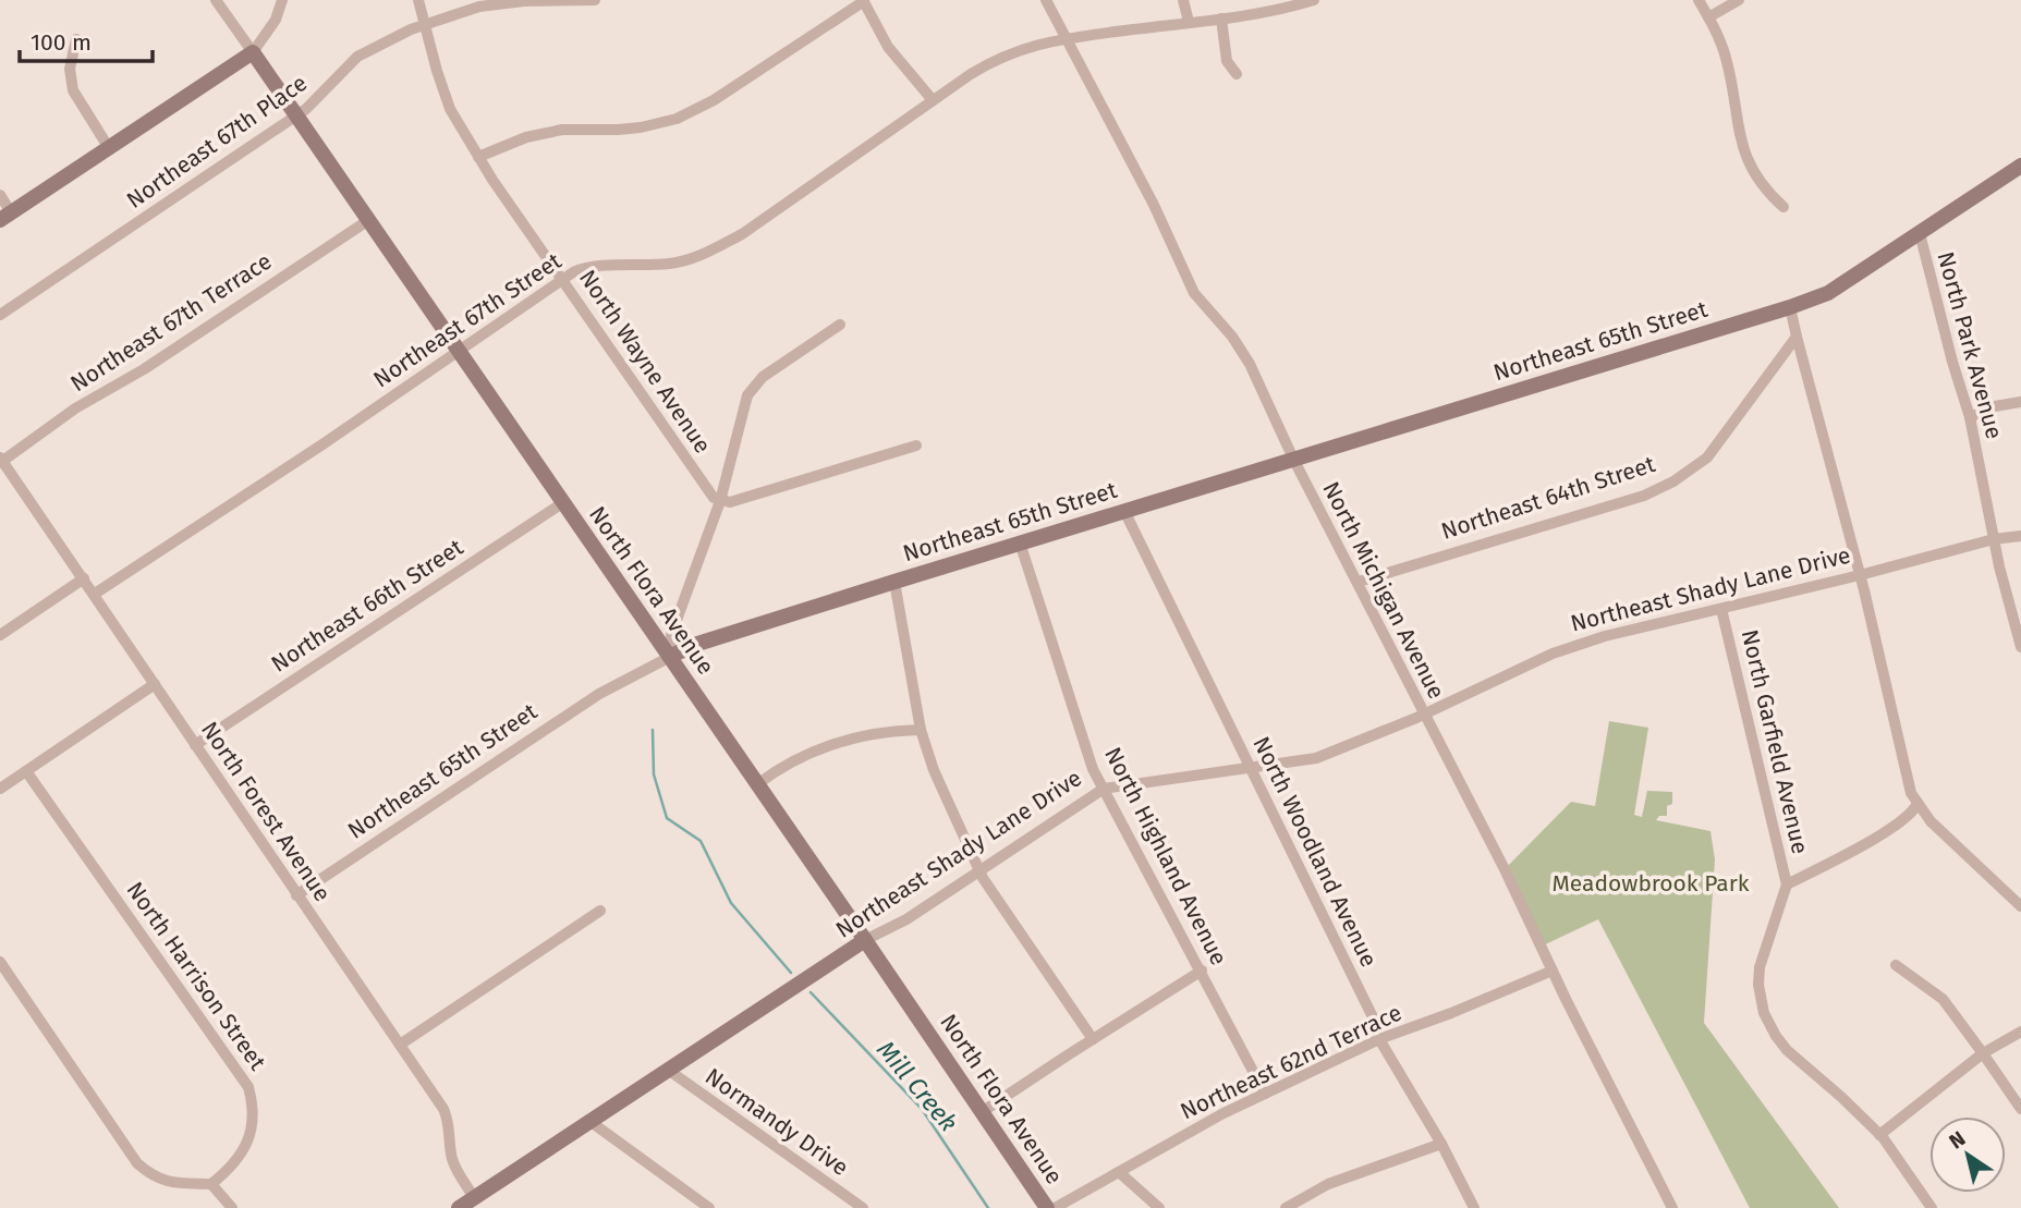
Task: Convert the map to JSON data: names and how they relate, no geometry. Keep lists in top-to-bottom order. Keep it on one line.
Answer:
{"streets":{"street":["Northeast 67th Place","Northeast 67th Street","Northeast 67th Terrace","Northeast 65th Street","North Park Avenue","North Wayne Avenue","Northeast 64th Street","Northeast Shady Lane Drive","North Flora Avenue","North Michigan Avenue","Northeast 66th Street","North Garfield Avenue","North Forest Avenue","North Woodland Avenue","North Highland Avenue","North Harrison Street","Northeast 62nd Terrace","Normandy Drive"]},"crossings":[["Northeast 67th Place","North Wayne Avenue"],["Northeast 67th Place","North Flora Avenue"],["Northeast 67th Street","North Wayne Avenue"],["Northeast 67th Street","North Flora Avenue"],["Northeast 67th Street","North Michigan Avenue"],["Northeast 67th Street","North Forest Avenue"],["Northeast 67th Terrace","North Flora Avenue"],["Northeast 67th Terrace","North Forest Avenue"],["Northeast 65th Street","North Flora Avenue"],["Northeast 65th Street","North Michigan Avenue"],["Northeast 65th Street","North Forest Avenue"],["Northeast 65th Street","North Woodland Avenue"],["Northeast 65th Street","North Highland Avenue"],["North Park Avenue","Northeast Shady Lane Drive"],["Northeast 64th Street","North Michigan Avenue"],["Northeast Shady Lane Drive","North Flora Avenue"],["Northeast Shady Lane Drive","North Michigan Avenue"],["Northeast Shady Lane Drive","North Garfield Avenue"],["Northeast Shady Lane Drive","North Forest Avenue"],["Northeast Shady Lane Drive","North Woodland Avenue"],["Northeast Shady Lane Drive","North Highland Avenue"],["Northeast Shady Lane Drive","Normandy Drive"],["North Flora Avenue","Northeast 66th Street"],["North Michigan Avenue","Northeast 62nd Terrace"],["Northeast 66th Street","North Forest Avenue"],["North Woodland Avenue","Northeast 62nd Terrace"],["North Highland Avenue","Northeast 62nd Terrace"]],"water":["Mill Creek"],"parks":["Meadowbrook Park"],"scale_bar":"100 m","north":"top left"}
